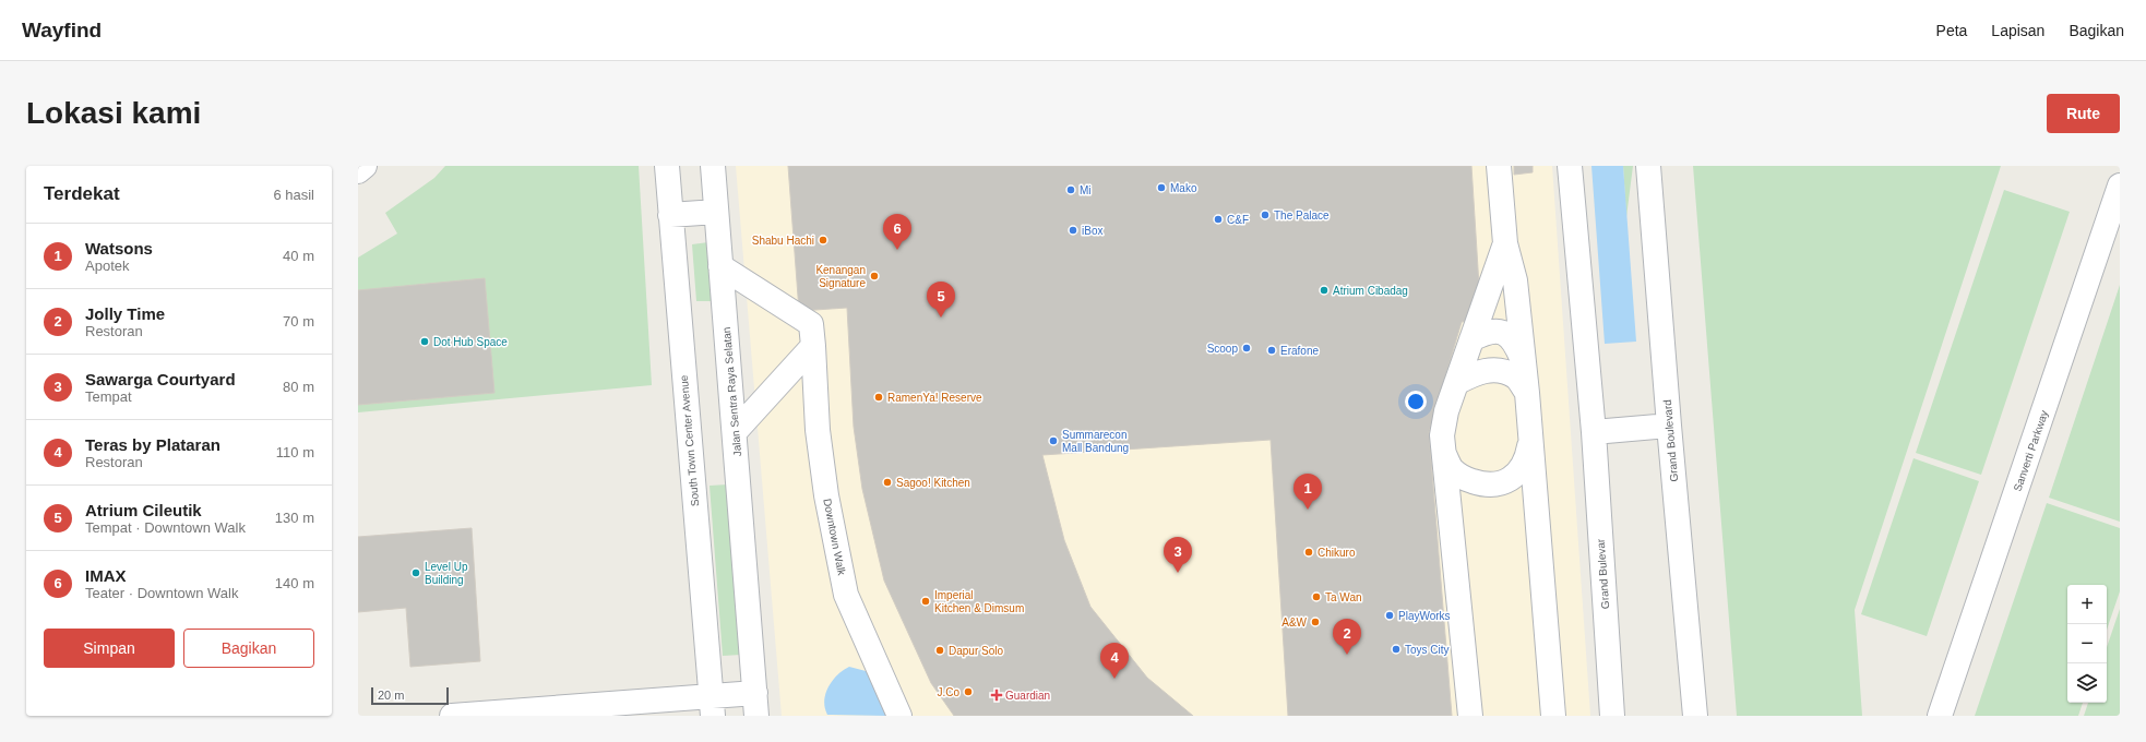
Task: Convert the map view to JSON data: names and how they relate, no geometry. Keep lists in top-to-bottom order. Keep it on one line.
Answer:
{"streets":{"street":["Jalan Sentra Raya Selatan","South Town Center Avenue","Grand Boulevard","Sanverti Parkway","Downtown Walk","Grand Bulevar"]},"crossings":[["Jalan Sentra Raya Selatan","Downtown Walk"]],"places":{"other":["Mako","Mi","The Palace","C&F","iBox","Shabu Hachi","Kenangan Signature","Atrium Cibadag","Dot Hub Space","Scoop","Erafone","RamenYa! Reserve","Summarecon Mall Bandung","Sagoo! Kitchen","Chikuro","Level Up Building","Ta Wan","Imperial Kitchen & Dimsum","PlayWorks","A&W","Toys City","Dapur Solo","J.Co"],"health":["Guardian"]},"scale_bar":"20 m","page":{"header":"Wayfind","nav":["Peta","Lapisan","Bagikan"],"buttons":["Rute",["Simpan","Bagikan"]],"title":"Lokasi kami","heading":["Terdekat","6 hasil"],"pins":["6","5","1","3","2","4"],"list":[{"mark":"1","name":"Watsons","note":"Apotek","value":"40 m"},{"mark":"2","name":"Jolly Time","note":"Restoran","value":"70 m"},{"mark":"3","name":"Sawarga Courtyard","note":"Tempat","value":"80 m"},{"mark":"4","name":"Teras by Plataran","note":"Restoran","value":"110 m"},{"mark":"5","name":"Atrium Cileutik","note":"Tempat · Downtown Walk","value":"130 m"},{"mark":"6","name":"IMAX","note":"Teater · Downtown Walk","value":"140 m"}],"map_buttons":["+","−"],"scale":"20 m"}}
